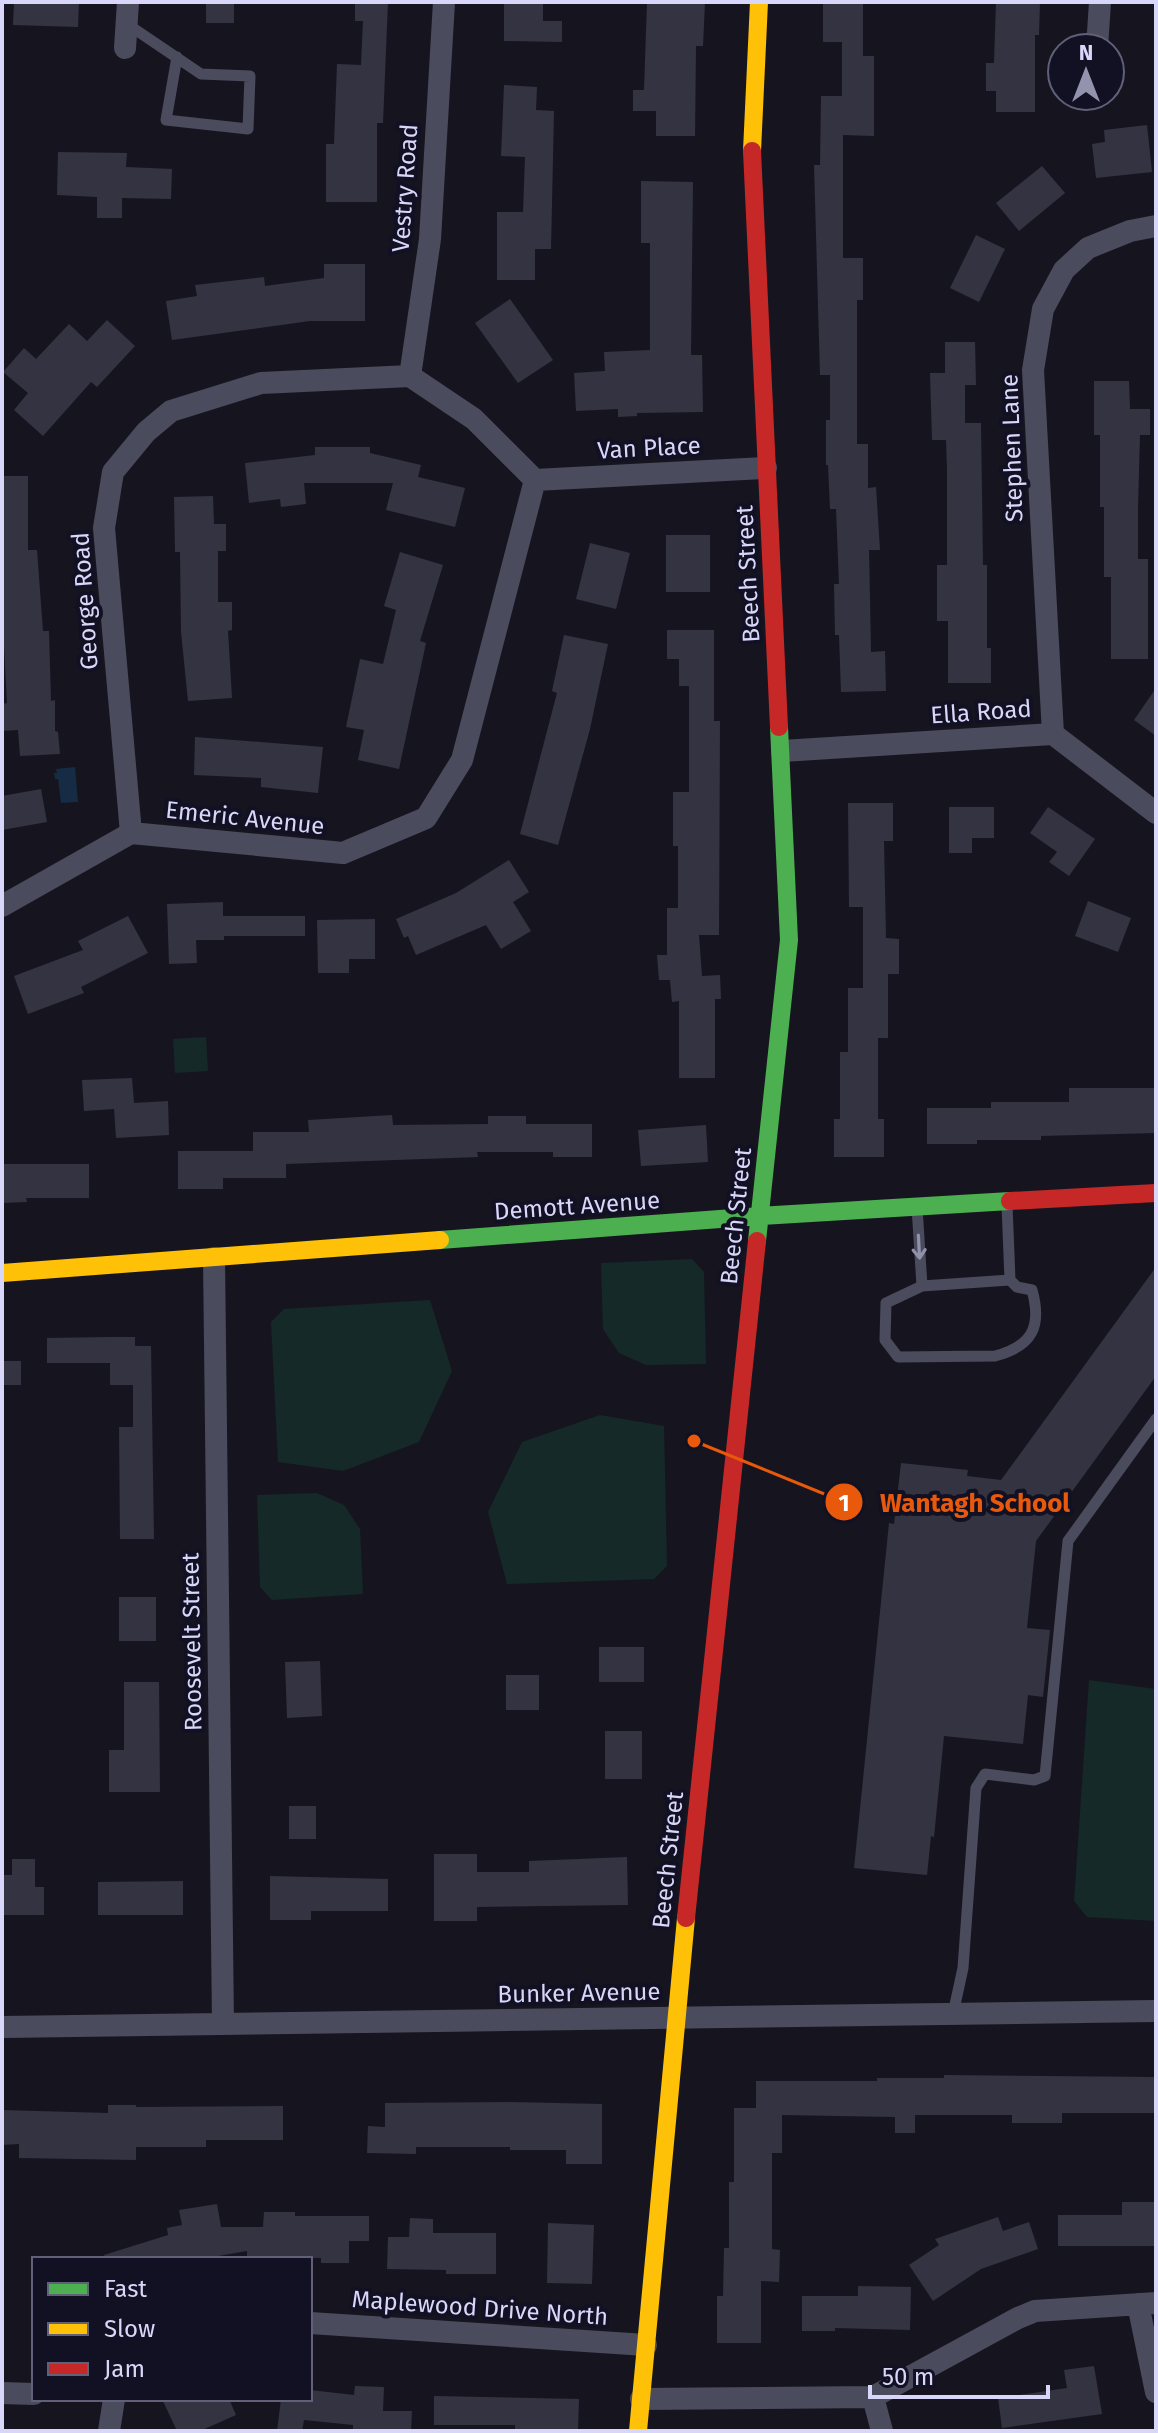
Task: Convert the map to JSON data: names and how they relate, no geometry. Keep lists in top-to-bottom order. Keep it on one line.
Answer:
{"streets":{"street":["Vestry Road","Van Place","Stephen Lane","Beech Street","George Road","Ella Road","Emeric Avenue","Demott Avenue","Roosevelt Street","Bunker Avenue","Maplewood Drive North"]},"crossings":[["Vestry Road","George Road"],["Van Place","Beech Street"],["Van Place","Emeric Avenue"],["Stephen Lane","Ella Road"],["Beech Street","Ella Road"],["Beech Street","Demott Avenue"],["Beech Street","Bunker Avenue"],["Beech Street","Maplewood Drive North"],["George Road","Emeric Avenue"],["Demott Avenue","Roosevelt Street"],["Roosevelt Street","Bunker Avenue"]],"places":["Wantagh School"],"legend":["Fast","Slow","Jam"],"scale_bar":"50 m","north":"top"}
